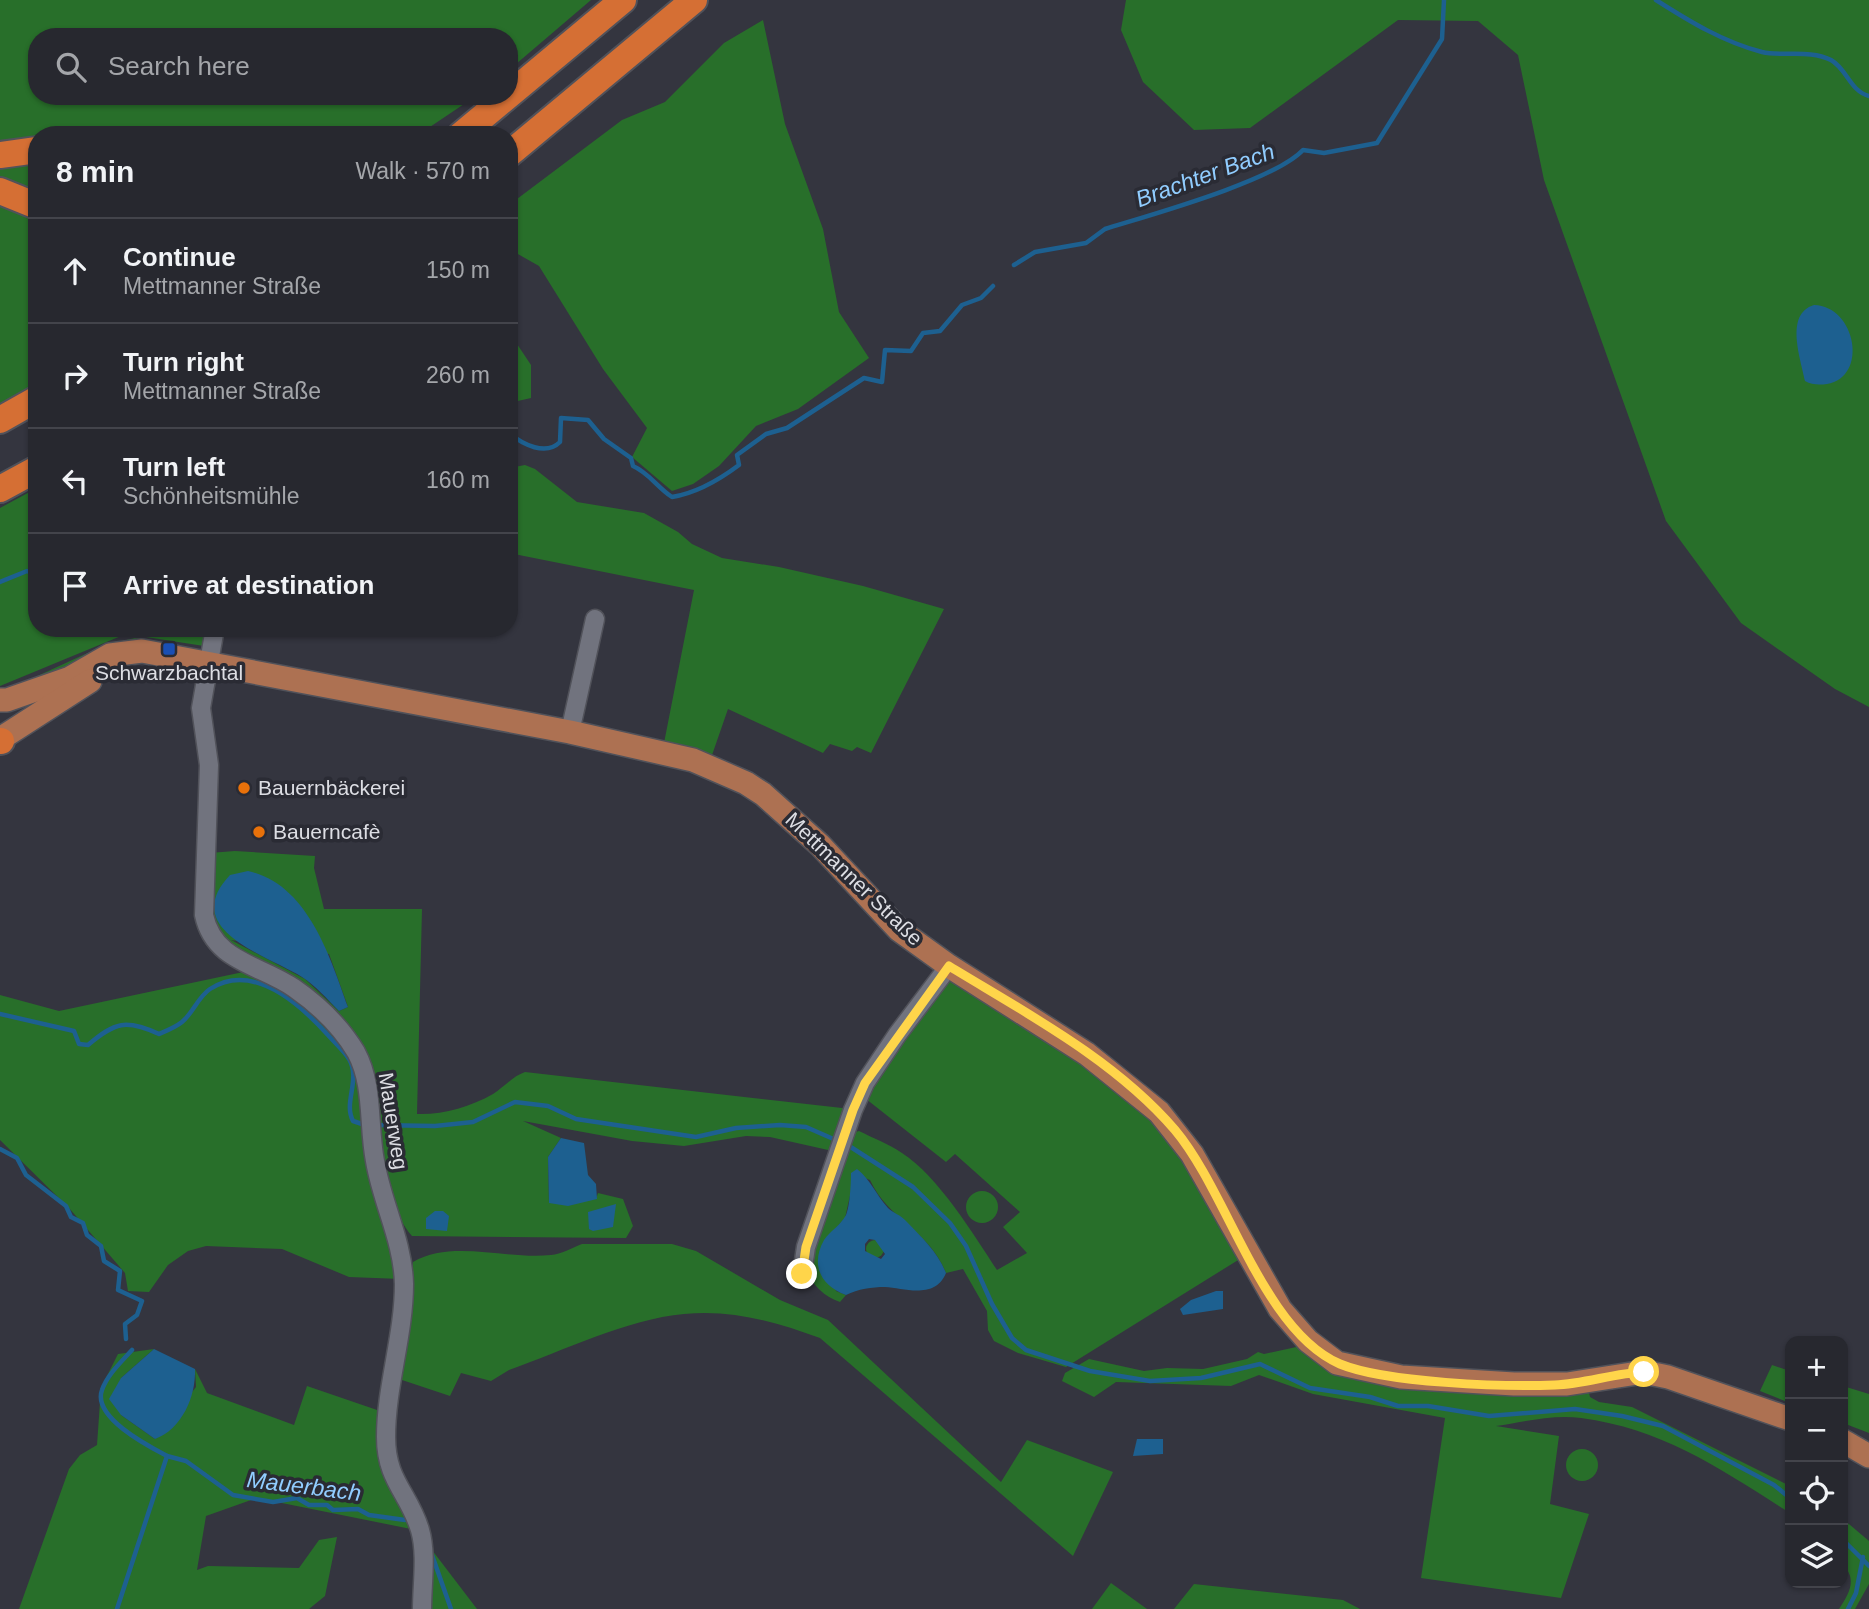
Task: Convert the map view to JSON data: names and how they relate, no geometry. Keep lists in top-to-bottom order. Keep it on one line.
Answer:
{"streets":{"main road":["Mettmanner Straße"],"street":["Mauerweg"]},"crossings":[["Mettmanner Straße","Mauerweg"]],"water":["Brachter Bach","Mauerbach"],"places":{"transit":["Schwarzbachtal"],"other":["Bauernbäckerei","Bauerncafè"]},"page":{"search":"Search here","heading":["8 min","Walk · 570 m"],"list":[["Continue","Mettmanner Straße","150 m"],["Turn right","Mettmanner Straße","260 m"],["Turn left","Schönheitsmühle","160 m"],"Arrive at destination"],"map_buttons":["+","−"]}}
